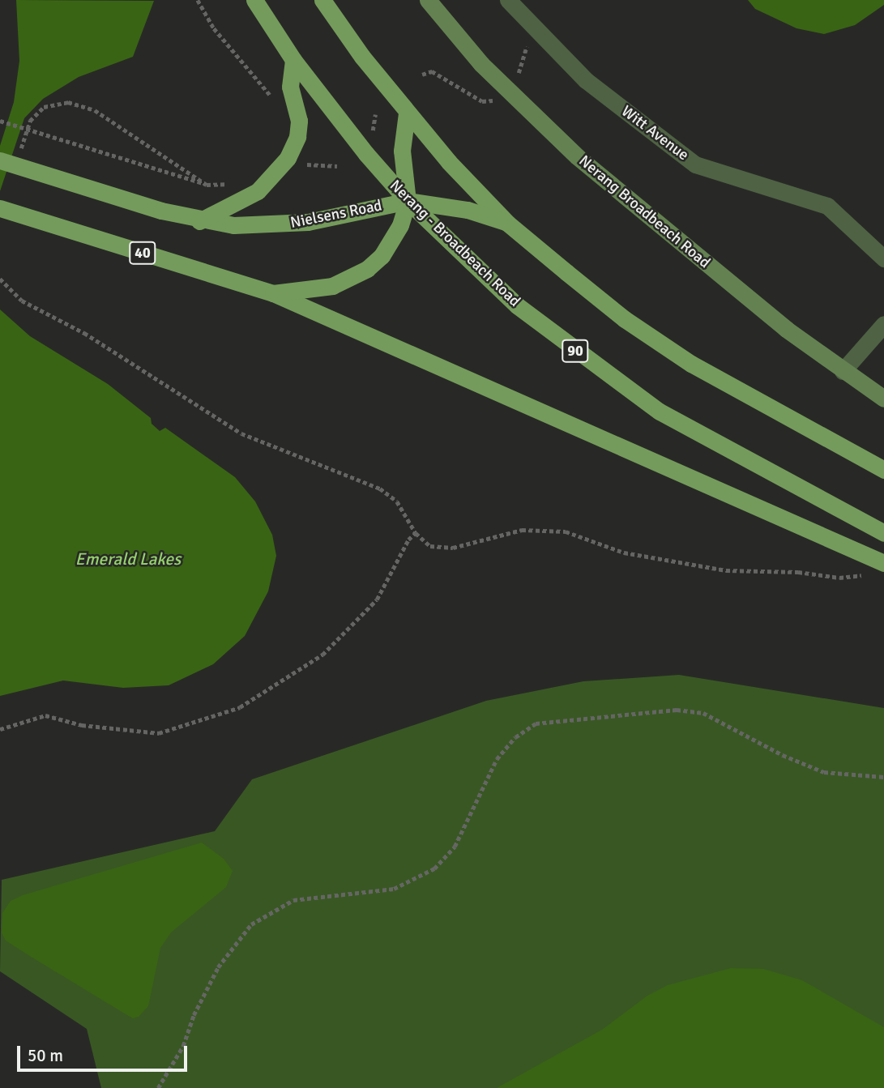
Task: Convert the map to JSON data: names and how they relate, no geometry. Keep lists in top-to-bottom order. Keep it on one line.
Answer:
{"streets":{"main road":["Nielsens Road","Nerang - Broadbeach Road","40","90"],"street":["Witt Avenue","Nerang Broadbeach Road"]},"crossings":[["Nielsens Road","Nerang - Broadbeach Road"],["Nielsens Road","40"],["Nerang - Broadbeach Road","40"]],"water":["Emerald Lakes"],"scale_bar":"50 m"}
